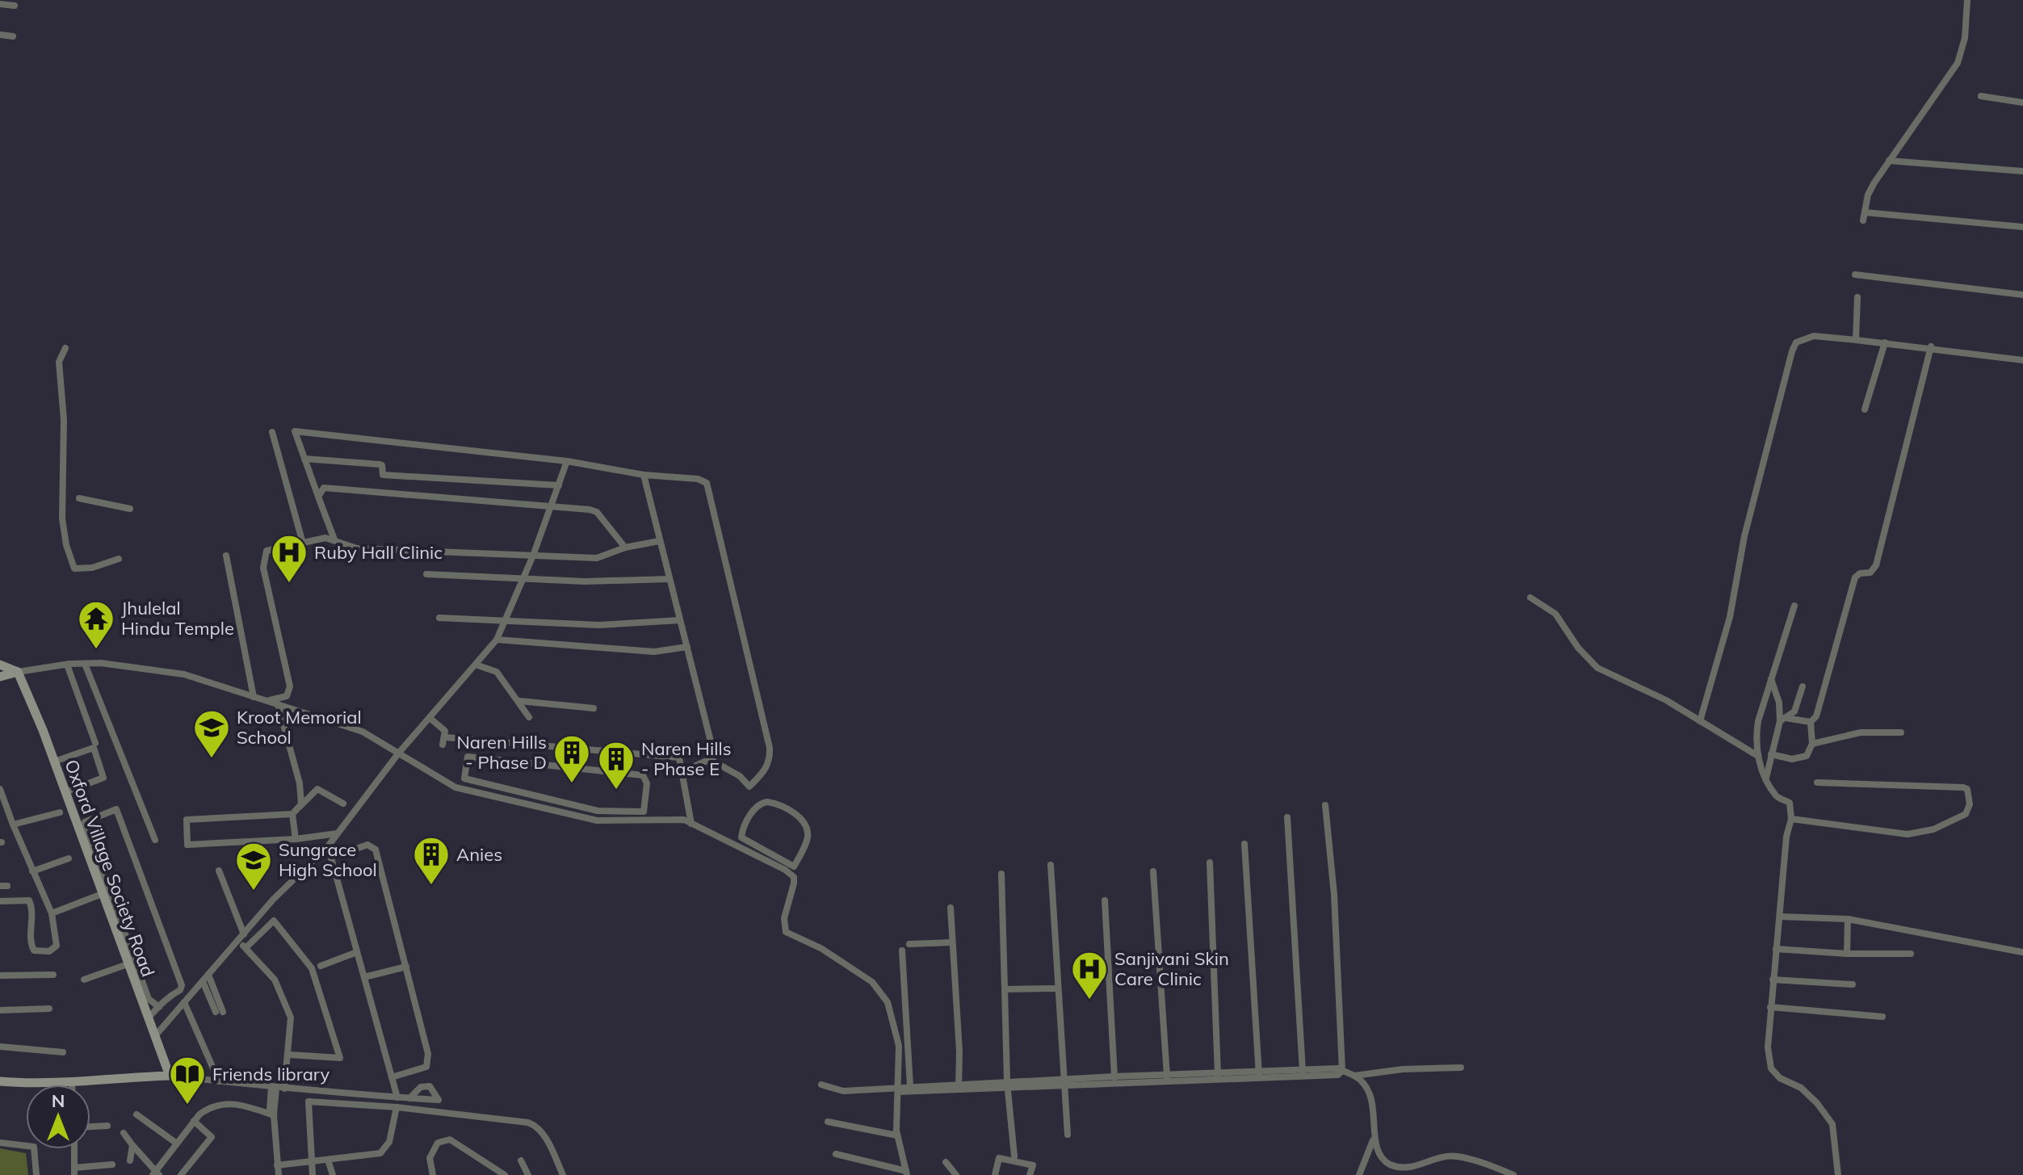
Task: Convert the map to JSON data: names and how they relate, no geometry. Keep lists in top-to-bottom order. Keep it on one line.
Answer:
{"streets":{"street":["Oxford Village Society Road"]},"places":{"hospital":["Ruby Hall Clinic","Sanjivani Skin Care Clinic"],"temple":["Jhulelal Hindu Temple"],"school or university":["Kroot Memorial School","Sungrace High School"],"building":["Naren Hills - Phase D","Naren Hills - Phase E","Anies"],"library":["Friends library"]},"north":"top"}
